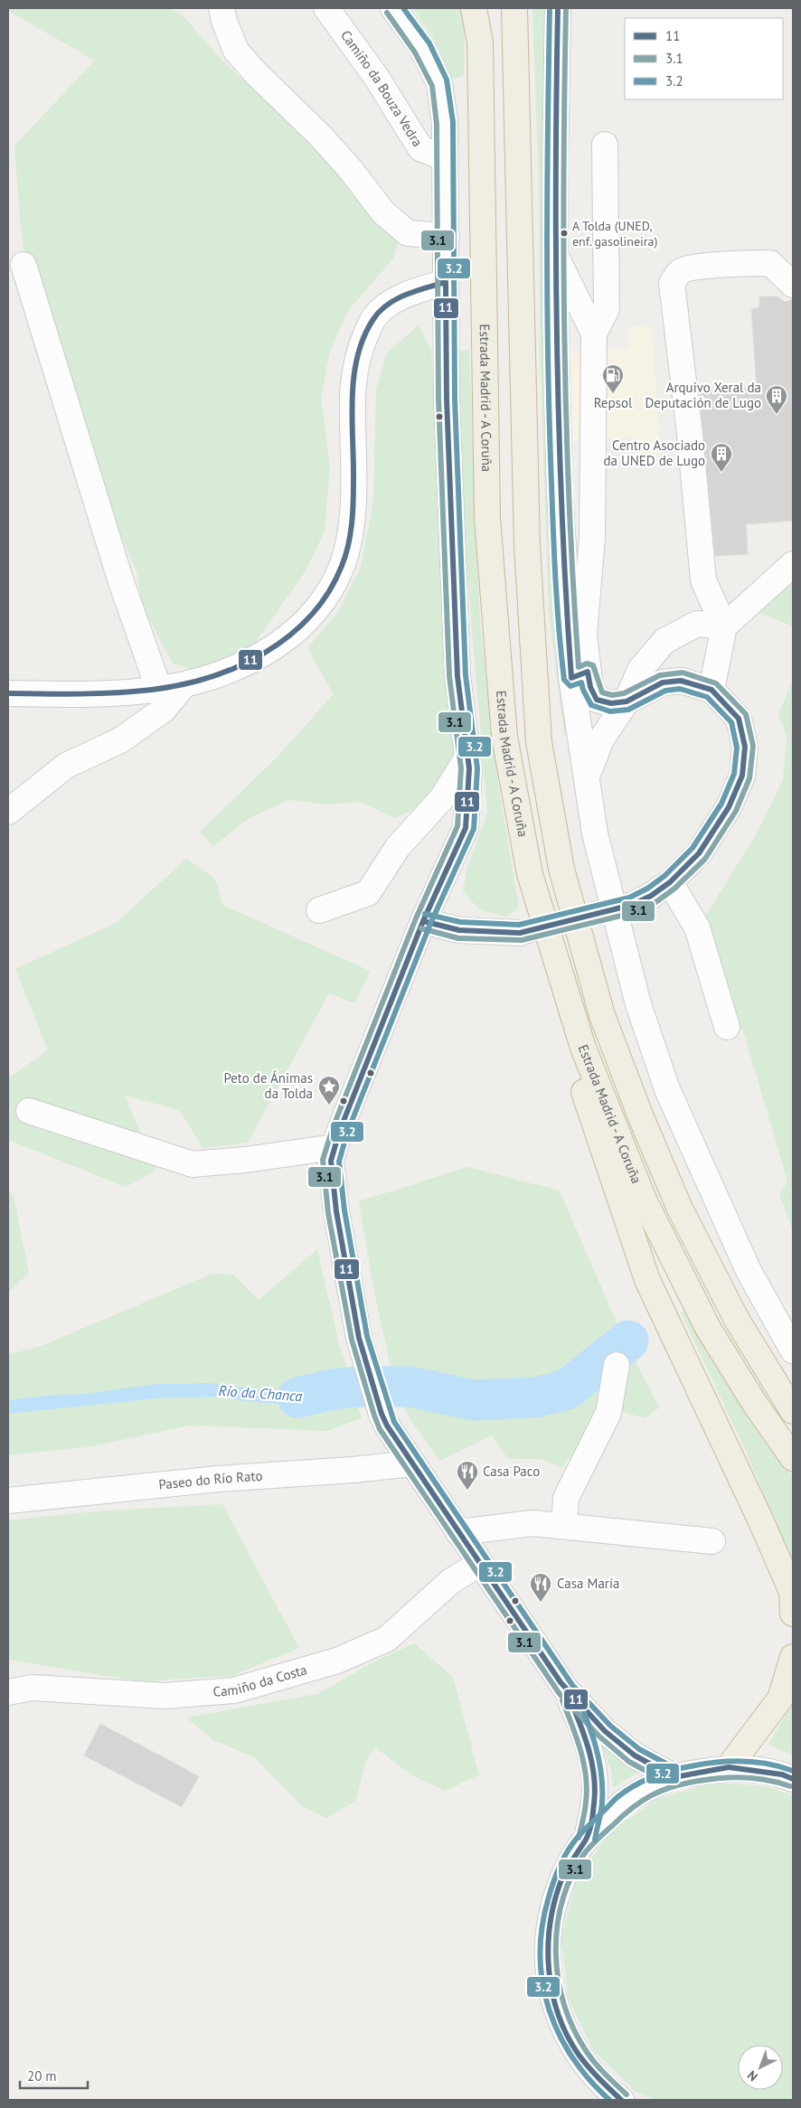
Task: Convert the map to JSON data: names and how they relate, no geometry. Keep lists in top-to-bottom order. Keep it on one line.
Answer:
{"streets":{"highway":["Estrada Madrid - A Coruña"],"street":["Camiño da Bouza Vedra","Paseo do Río Rato","Camiño da Costa"]},"water":["Río da Chanca"],"places":{"other":["A Tolda (UNED, enf. gasolineira)"],"fuel station":["Repsol"],"building":["Arquivo Xeral da Deputación de Lugo","Centro Asociado da UNED de Lugo"],"place":["Peto de Ánimas da Tolda"],"restaurant":["Casa Paco","Casa María"]},"lines":["transit line 11","transit line 3.1","transit line 3.2"],"legend":["11","3.1","3.2"],"scale_bar":"20 m","north":"bottom left"}
